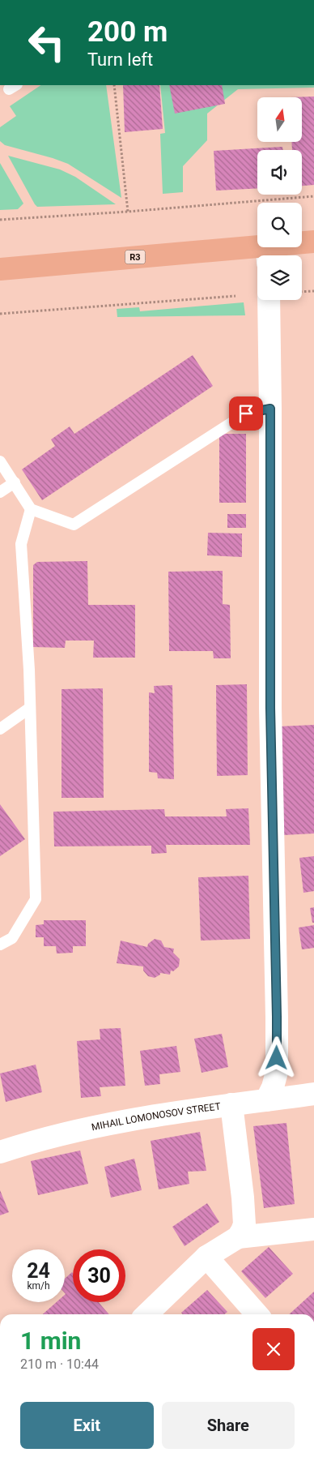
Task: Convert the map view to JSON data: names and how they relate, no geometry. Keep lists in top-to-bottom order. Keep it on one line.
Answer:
{"streets":{"main road":["R3"],"street":["MIHAIL LOMONOSOV STREET"]},"north":"top","page":{"turn":["200 m","Turn left"],"speed":"24 km/h","limit":"30","heading":["1 min","210 m · 10:44"],"buttons":["Exit","Share"]}}
